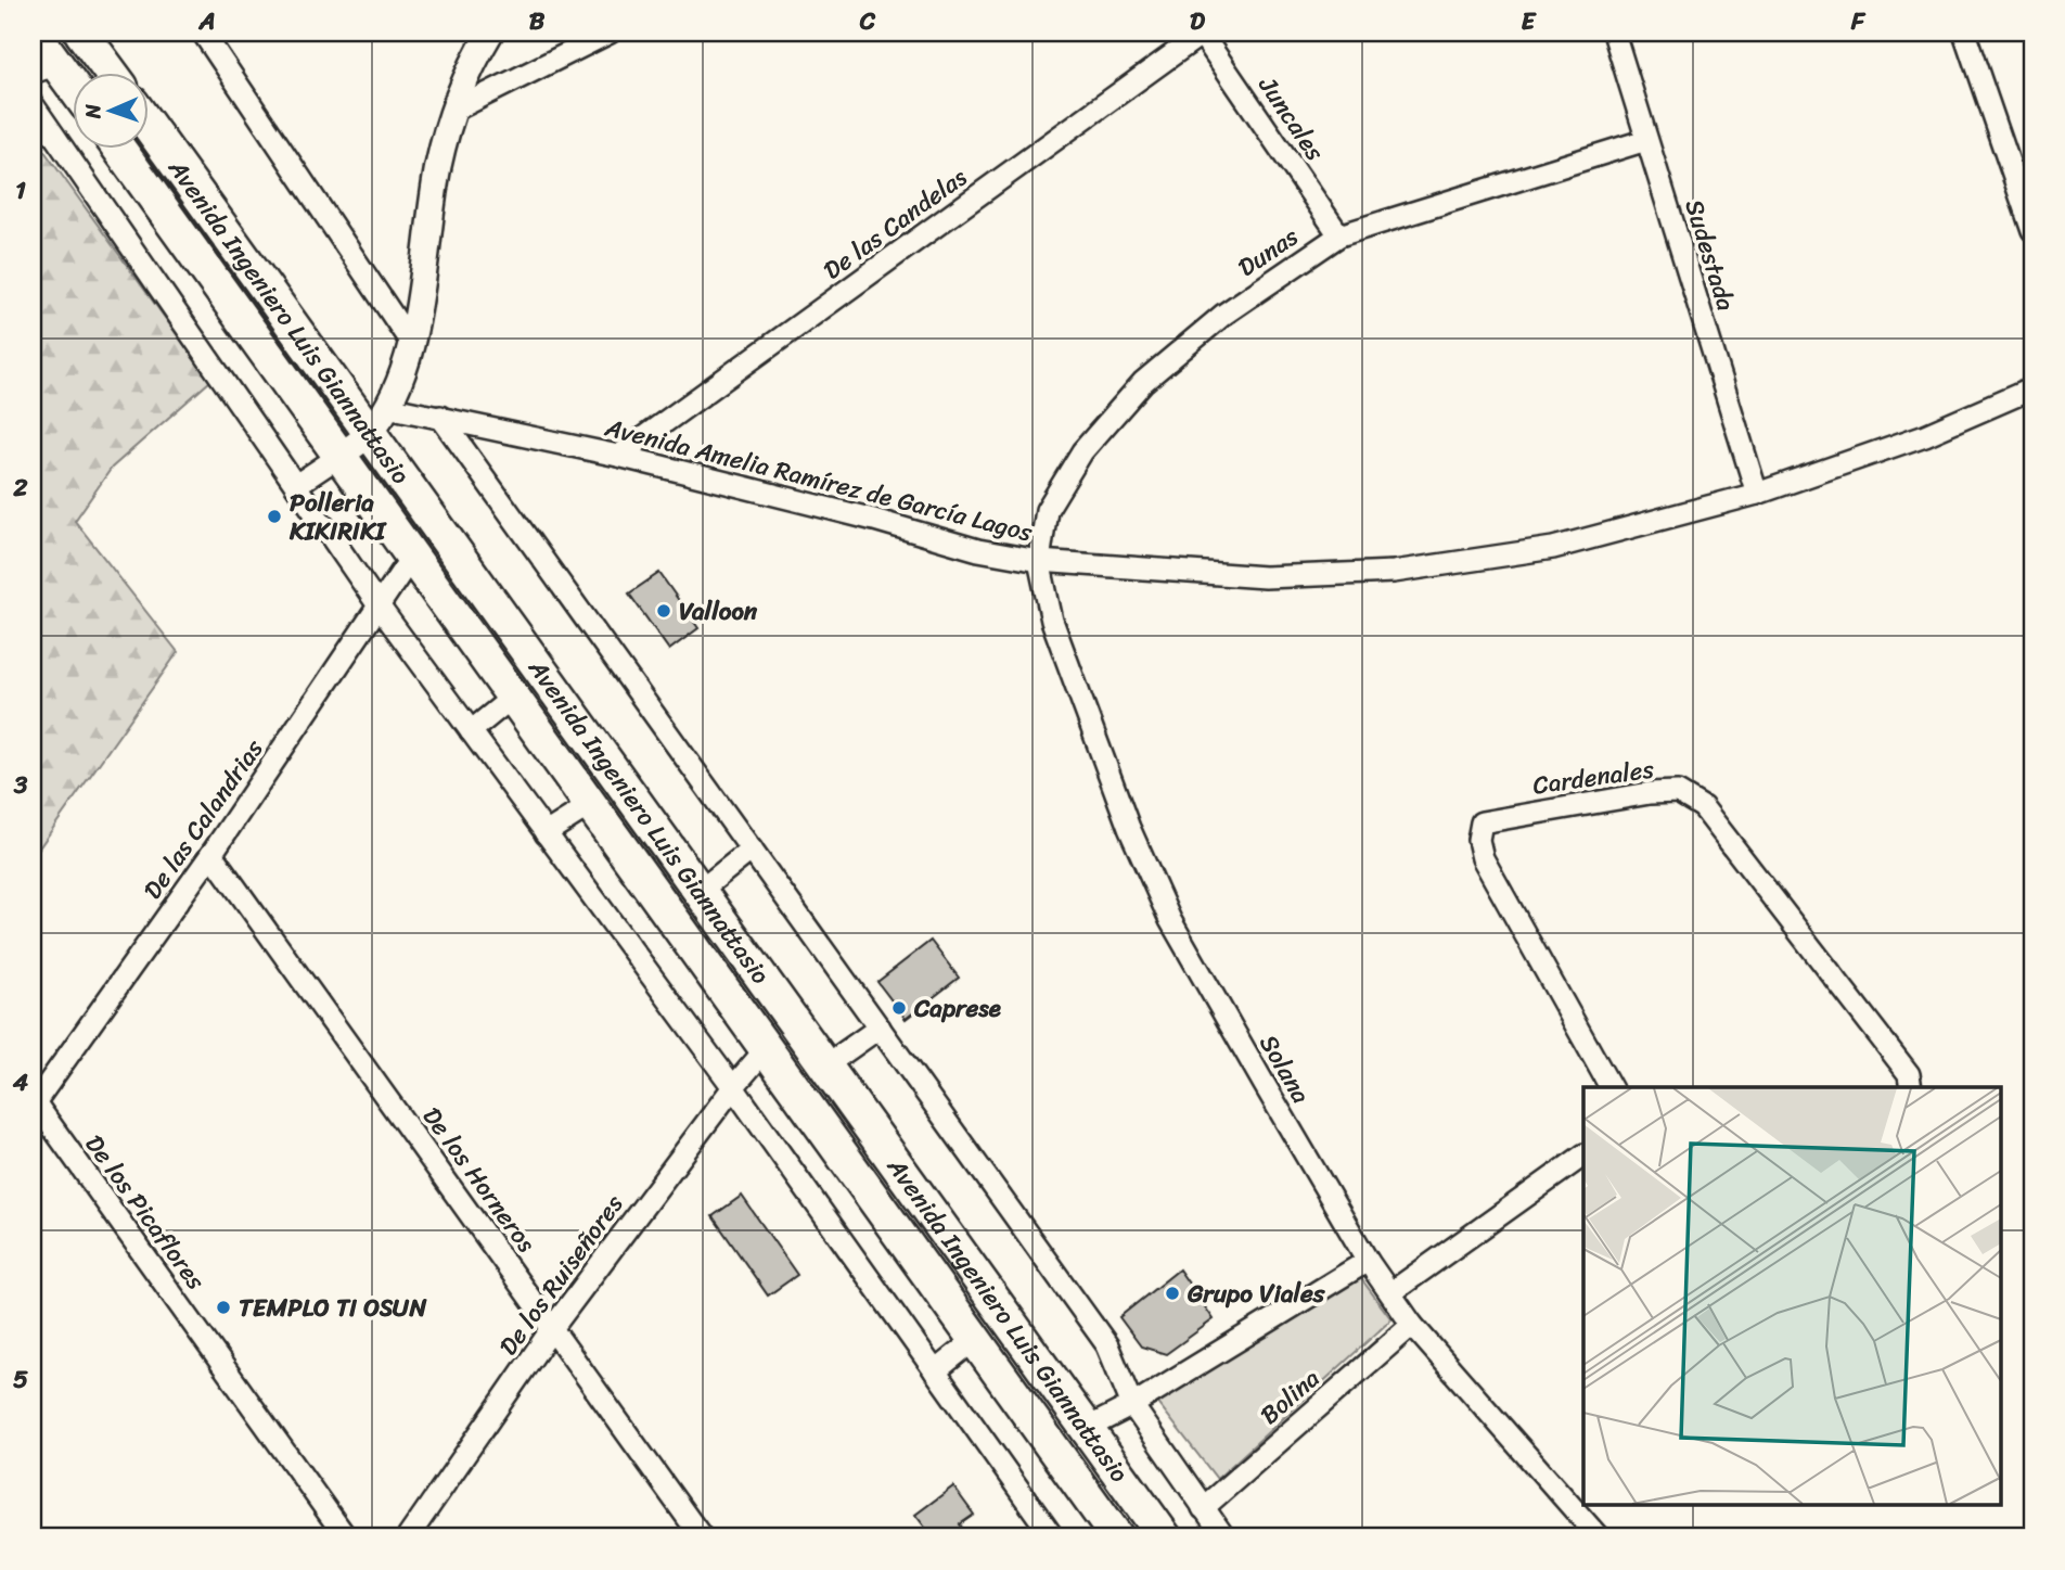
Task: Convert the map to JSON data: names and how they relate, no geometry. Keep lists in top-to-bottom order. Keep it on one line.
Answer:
{"streets":{"main road":["Avenida Ingeniero Luis Giannattasio"],"street":["Juncales","De las Candelas","Dunas","Sudestada","Avenida Amelia Ramírez de García Lagos","Cardenales","De las Calandrias","Solana","De los Horneros","De los Picaflores","De los Ruiseñores","Bolina"]},"crossings":[["Juncales","De las Candelas"],["Juncales","Dunas"],["De las Candelas","Avenida Amelia Ramírez de García Lagos"],["Dunas","Sudestada"],["Dunas","Avenida Amelia Ramírez de García Lagos"],["Dunas","Solana"],["Sudestada","Avenida Amelia Ramírez de García Lagos"],["Avenida Ingeniero Luis Giannattasio","Avenida Amelia Ramírez de García Lagos"],["Avenida Ingeniero Luis Giannattasio","De las Calandrias"],["Avenida Ingeniero Luis Giannattasio","De los Ruiseñores"],["Avenida Ingeniero Luis Giannattasio","Bolina"],["Avenida Amelia Ramírez de García Lagos","Solana"],["De las Calandrias","De los Horneros"],["De las Calandrias","De los Picaflores"],["Solana","Bolina"],["De los Horneros","De los Ruiseñores"]],"places":["Polleria KIKIRIKI","Valloon","Caprese","Grupo Viales","TEMPLO TI OSUN"],"north":"left","grid":{"columns":["A","B","C","D","E","F"],"rows":["1","2","3","4","5"]}}
